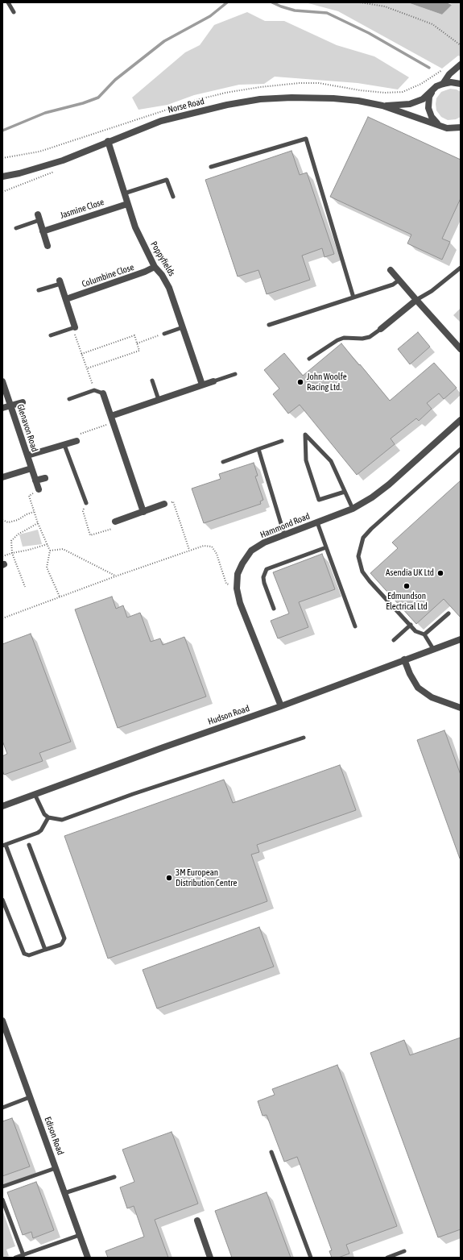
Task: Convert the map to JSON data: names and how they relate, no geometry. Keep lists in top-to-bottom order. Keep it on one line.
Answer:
{"streets":{"street":["Norse Road","Jasmine Close","Poppyfields","Columbine Close","Glenavon Road","Hammond Road","Hudson Road","Edison Road"]},"crossings":[["Norse Road","Poppyfields"],["Jasmine Close","Poppyfields"],["Poppyfields","Columbine Close"],["Hammond Road","Hudson Road"]],"places":["John Woolfe Racing Ltd.","Asendia UK Ltd","Edmundson Electrical Ltd","3M European Distribution Centre"]}
